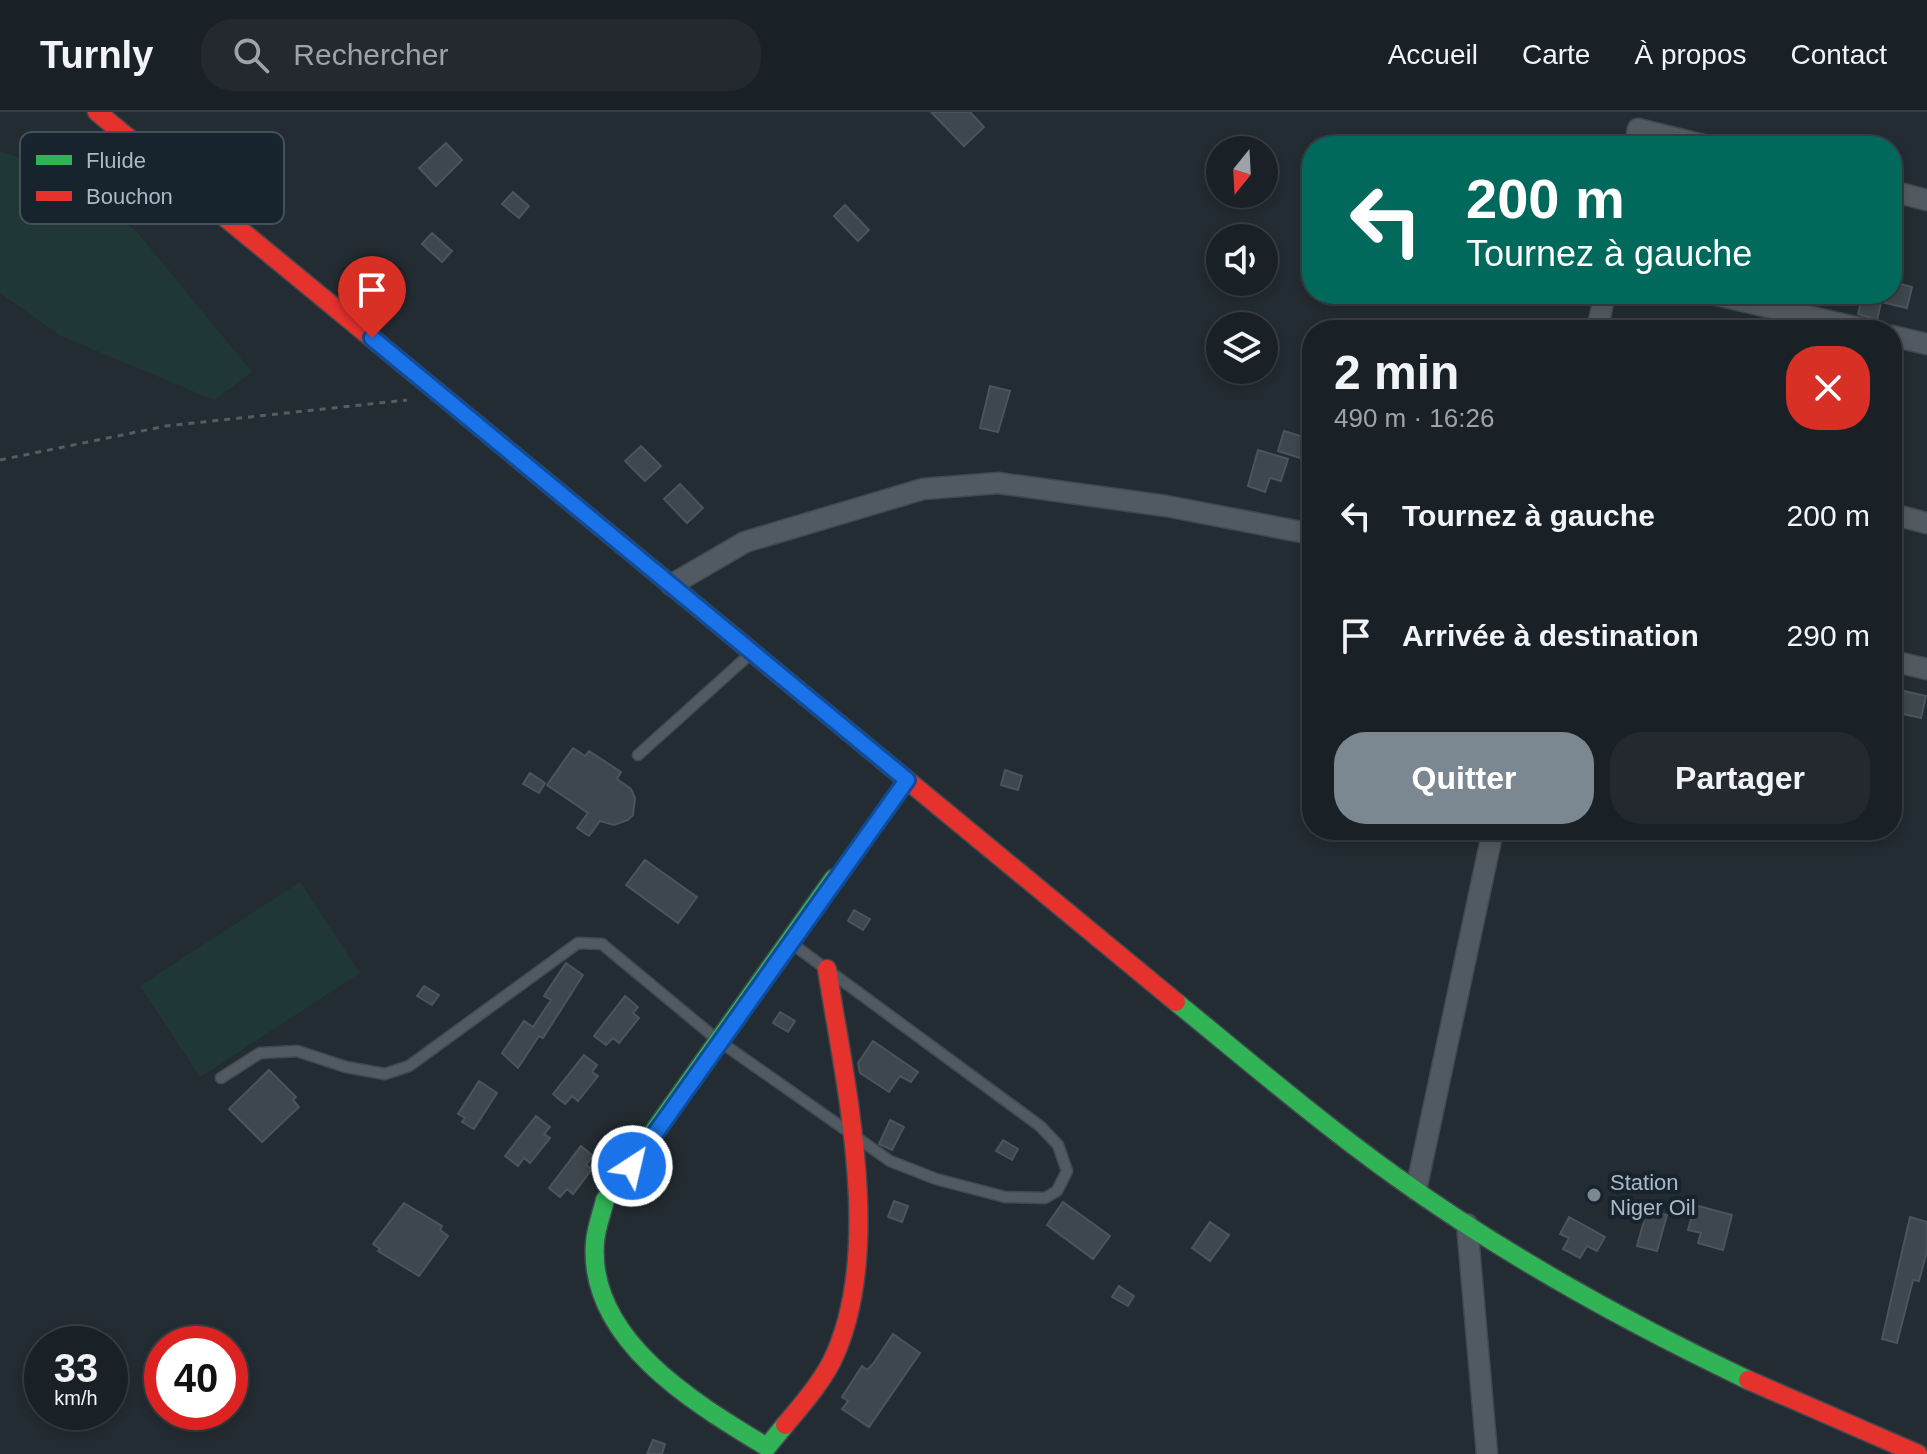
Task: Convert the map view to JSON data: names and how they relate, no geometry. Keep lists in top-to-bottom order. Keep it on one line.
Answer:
{"places":["Station Niger Oil"],"legend":["Fluide","Bouchon"],"north":"bottom","page":{"header":"Turnly","search":"Rechercher","nav":["Accueil","Carte","À propos","Contact"],"turn":["200 m","Tournez à gauche"],"heading":["2 min","490 m · 16:26"],"list":[{"name":"Tournez à gauche","value":"200 m"},{"name":"Arrivée à destination","value":"290 m"}],"buttons":["Quitter","Partager"],"speed":"33 km/h","limit":"40"}}
